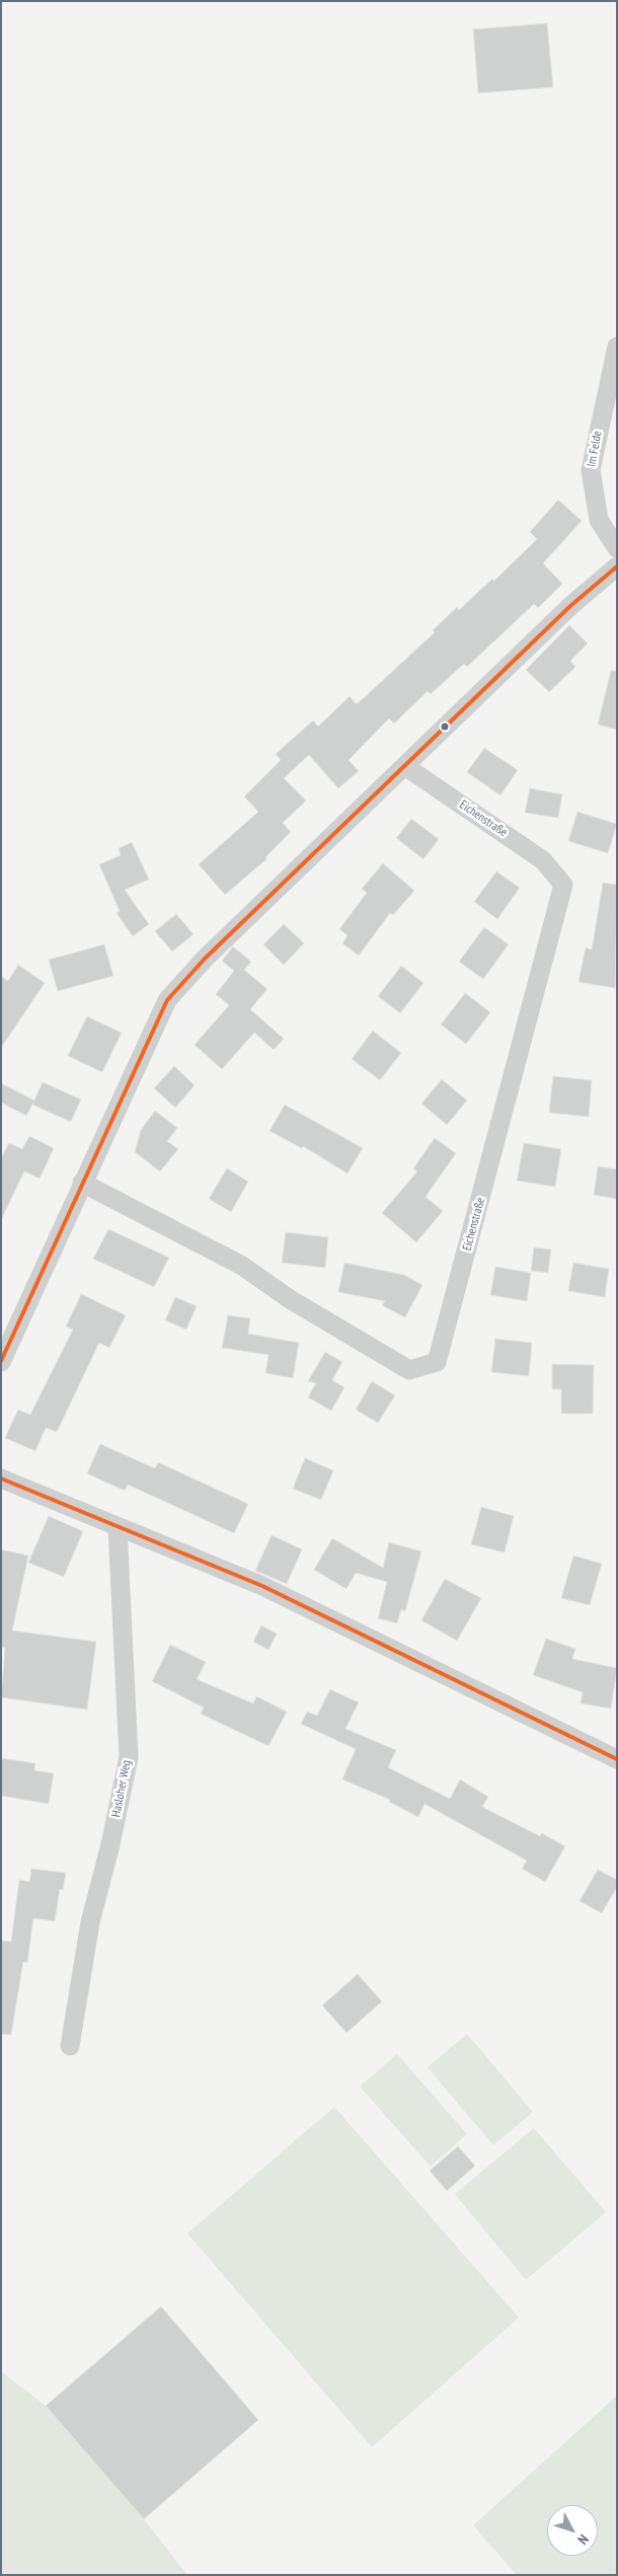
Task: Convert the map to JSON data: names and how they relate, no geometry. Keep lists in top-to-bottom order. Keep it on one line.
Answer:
{"streets":{"street":["Im Felde","Eichenstraße","Hasloher Weg"]},"north":"bottom right"}
